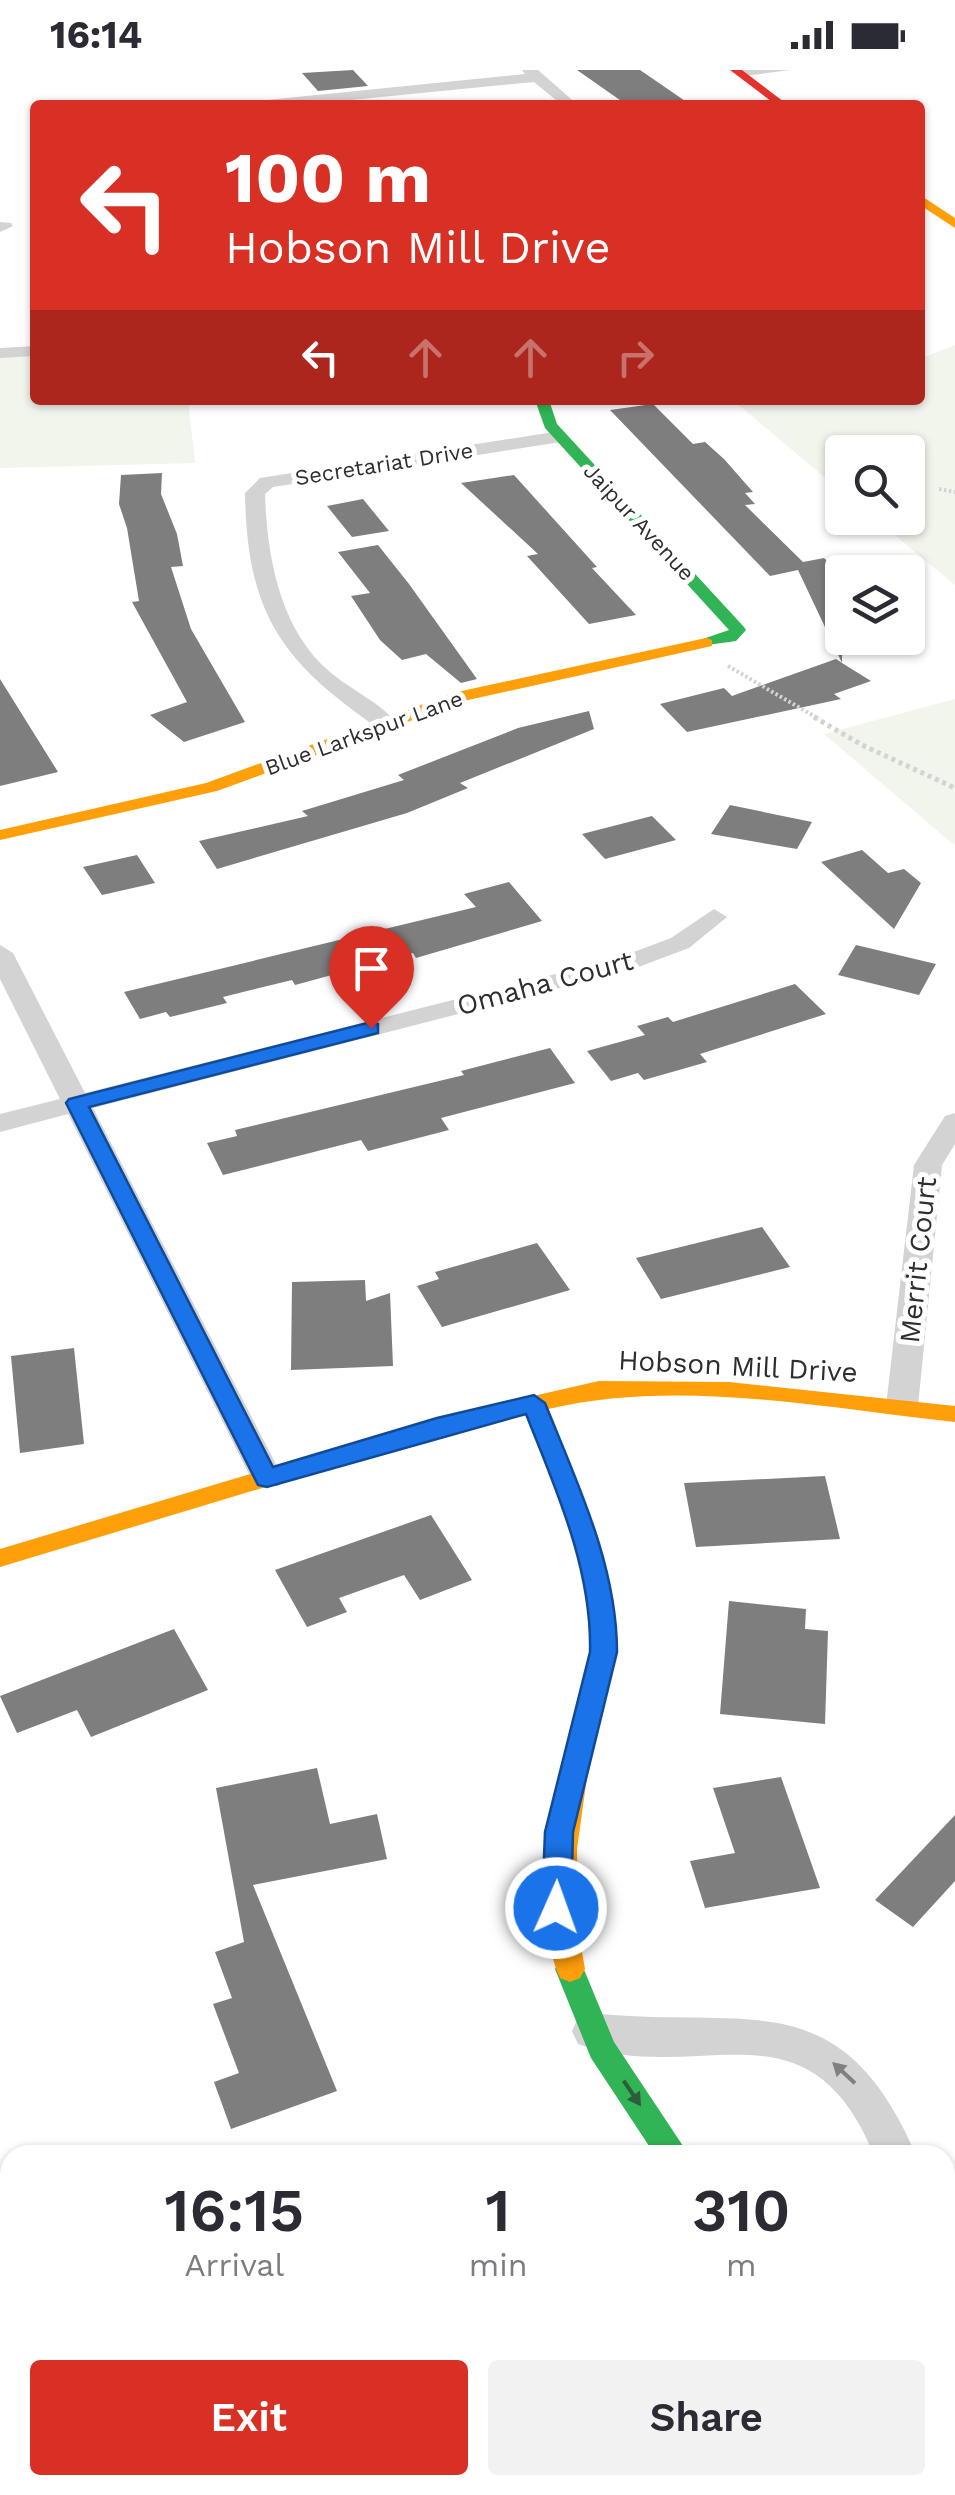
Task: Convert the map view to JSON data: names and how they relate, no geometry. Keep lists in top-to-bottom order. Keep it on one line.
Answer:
{"streets":{"street":["Secretariat Drive","Jaipur Avenue","Blue Larkspur Lane","Omaha Court","Merrit Court","Hobson Mill Drive"]},"crossings":[["Secretariat Drive","Jaipur Avenue"],["Secretariat Drive","Blue Larkspur Lane"],["Jaipur Avenue","Blue Larkspur Lane"],["Merrit Court","Hobson Mill Drive"]],"page":{"status":"16:14","turn":["100 m","Hobson Mill Drive"],"eta":["16:15","Arrival","1","min","310","m"],"buttons":["Exit","Share"]}}
